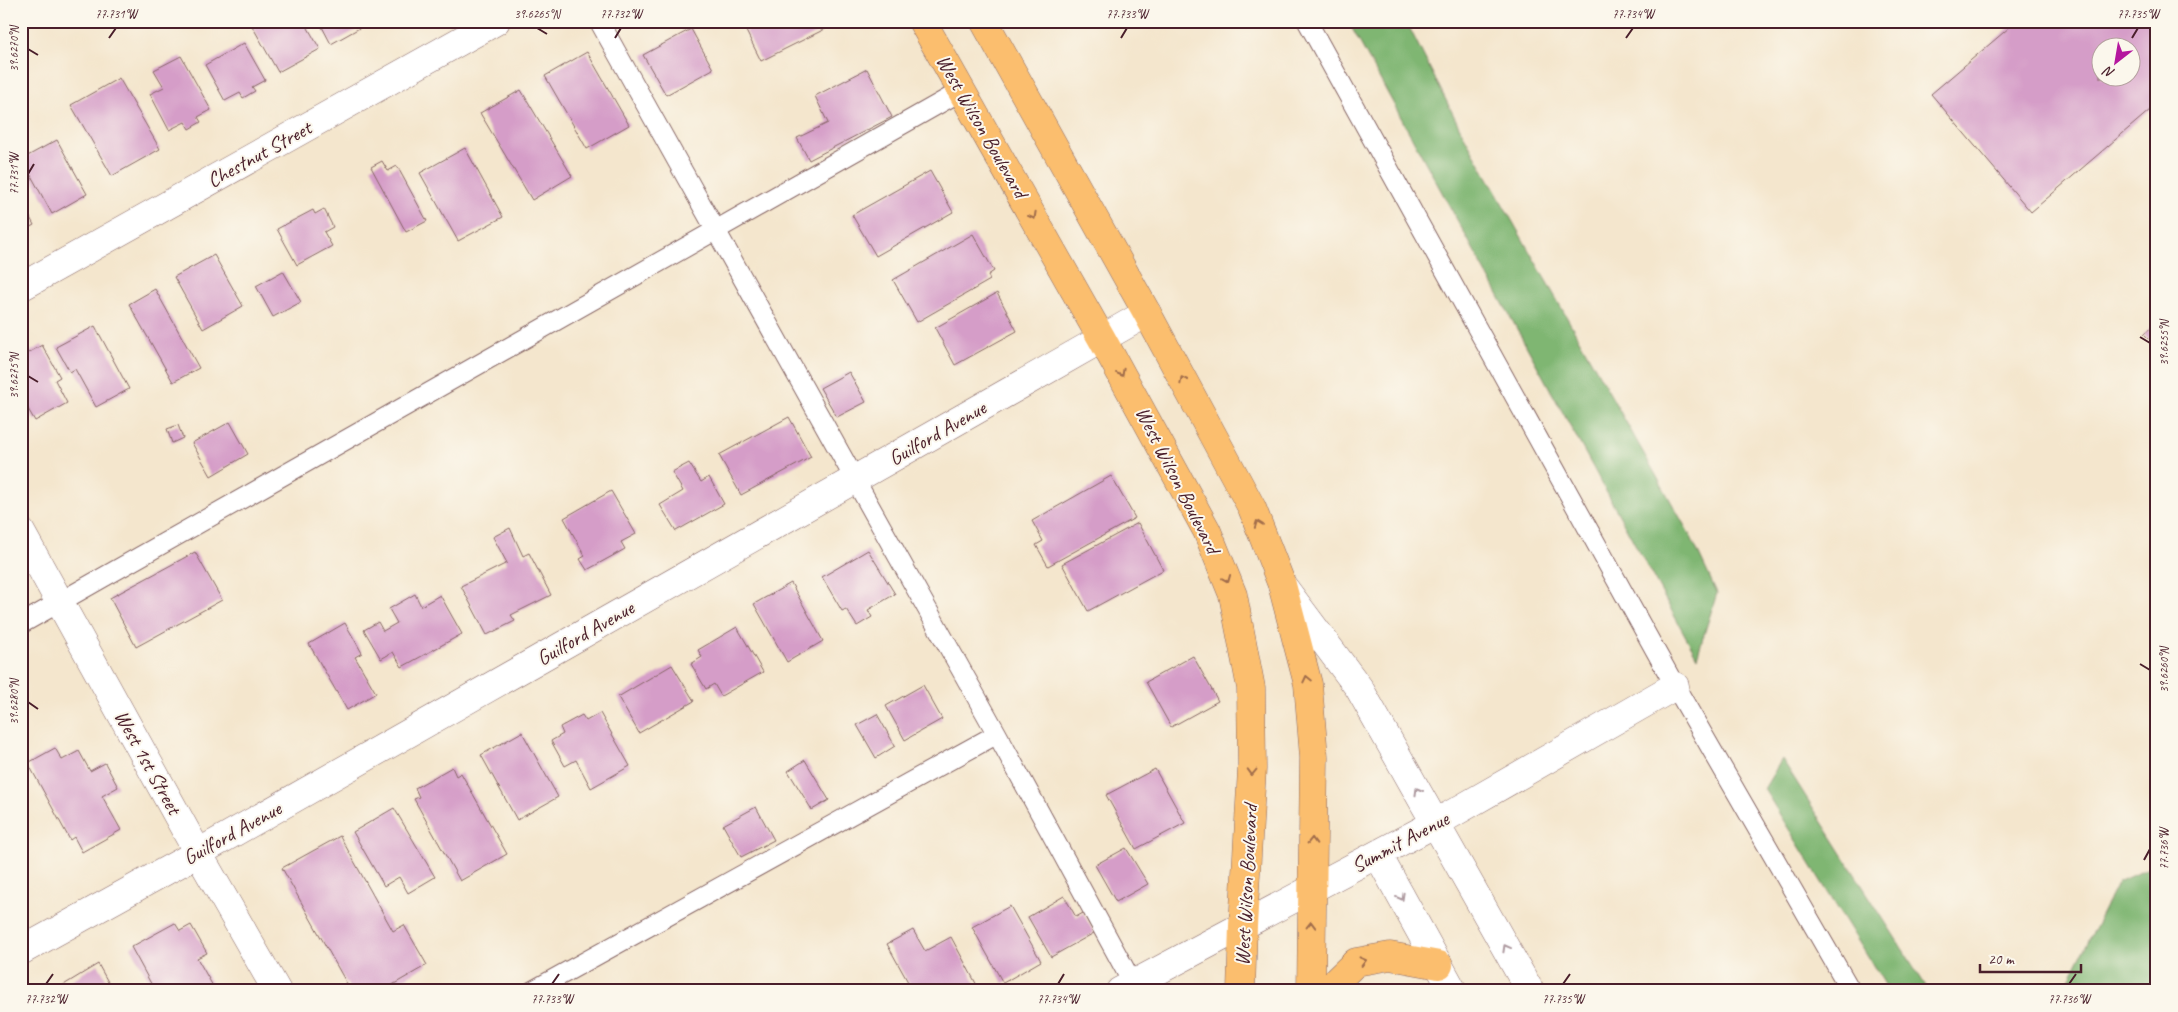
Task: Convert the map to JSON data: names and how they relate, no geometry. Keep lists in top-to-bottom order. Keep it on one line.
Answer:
{"streets":{"main road":["West Wilson Boulevard"],"street":["Chestnut Street","Guilford Avenue","West 1st Street","Summit Avenue"]},"crossings":[["West Wilson Boulevard","Guilford Avenue"],["West Wilson Boulevard","Summit Avenue"],["Guilford Avenue","West 1st Street"]],"scale_bar":"20 m","north":"bottom left","coordinates":["77.731°W","39.6265°N","77.732°W","77.733°W","77.734°W","77.735°W","39.6270°N","39.6255°N","39.6275°N","39.6260°N","39.6280°N","77.736°W"]}
